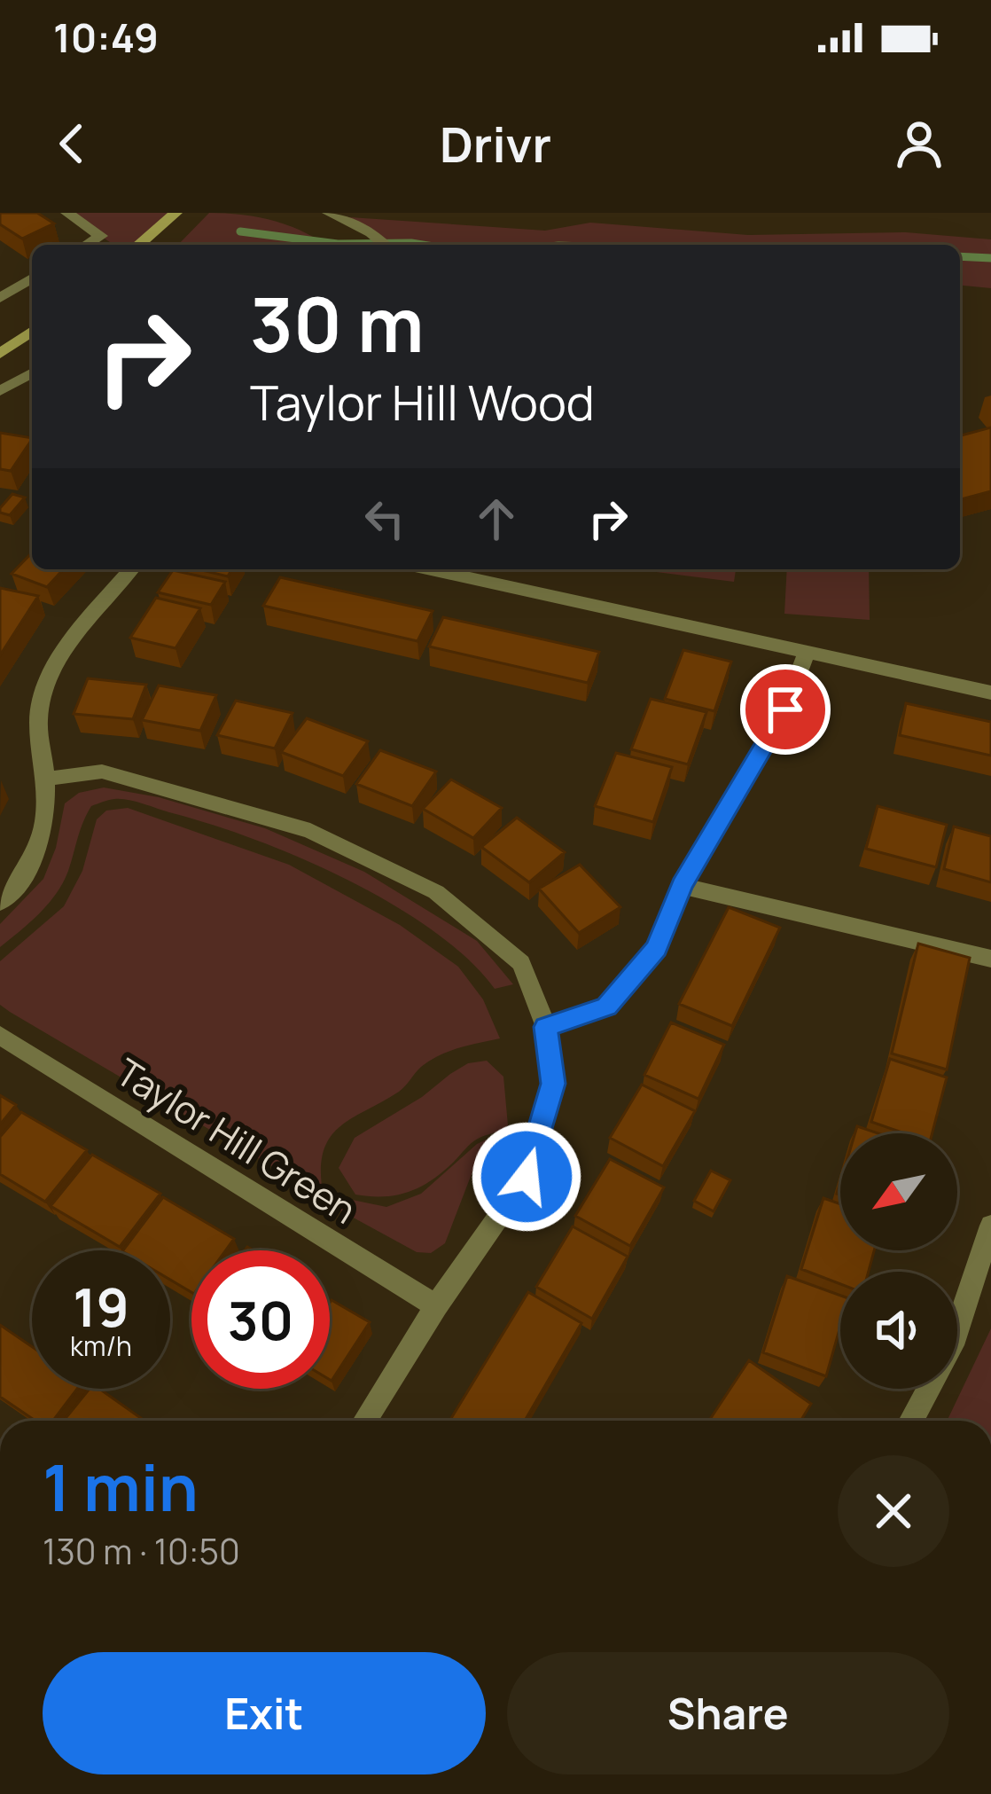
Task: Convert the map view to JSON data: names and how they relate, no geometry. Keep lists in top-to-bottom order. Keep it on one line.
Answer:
{"streets":{"street":["Taylor Hill Green"]},"north":"bottom left","page":{"status":"10:49","header":"Drivr","turn":["30 m","Taylor Hill Wood"],"speed":"19 km/h","limit":"30","heading":["1 min","130 m · 10:50"],"buttons":["Exit","Share"]}}
